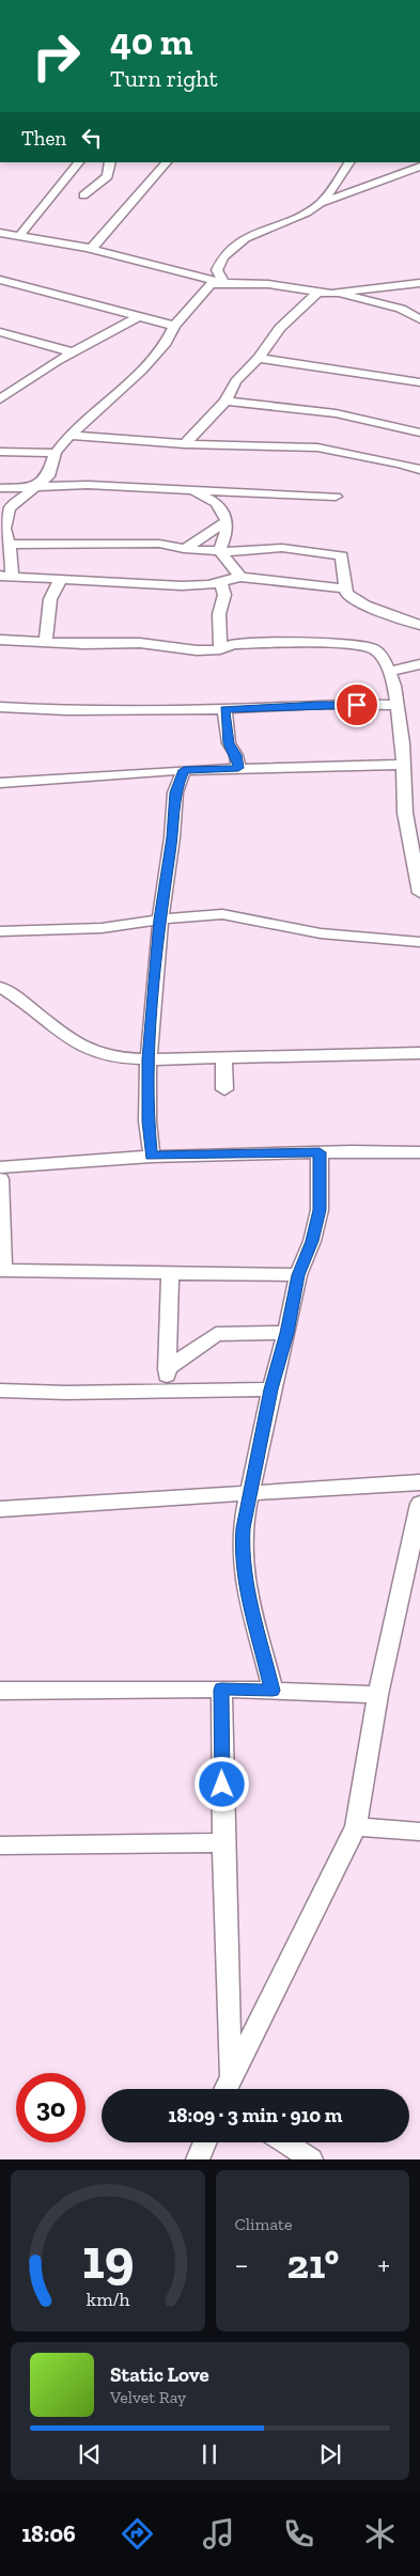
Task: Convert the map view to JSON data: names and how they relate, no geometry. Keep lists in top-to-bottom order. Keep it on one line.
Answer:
{"page":{"turn":["40 m","Turn right"],"then":"Then","limit":"30","trip":"18:09 · 3 min · 910 m","tile":"Climate","heat":["−","21°","+"],"song":["Static Love","Velvet Ray"],"tabs":"18:06","gauge":["19","km/h"]}}
